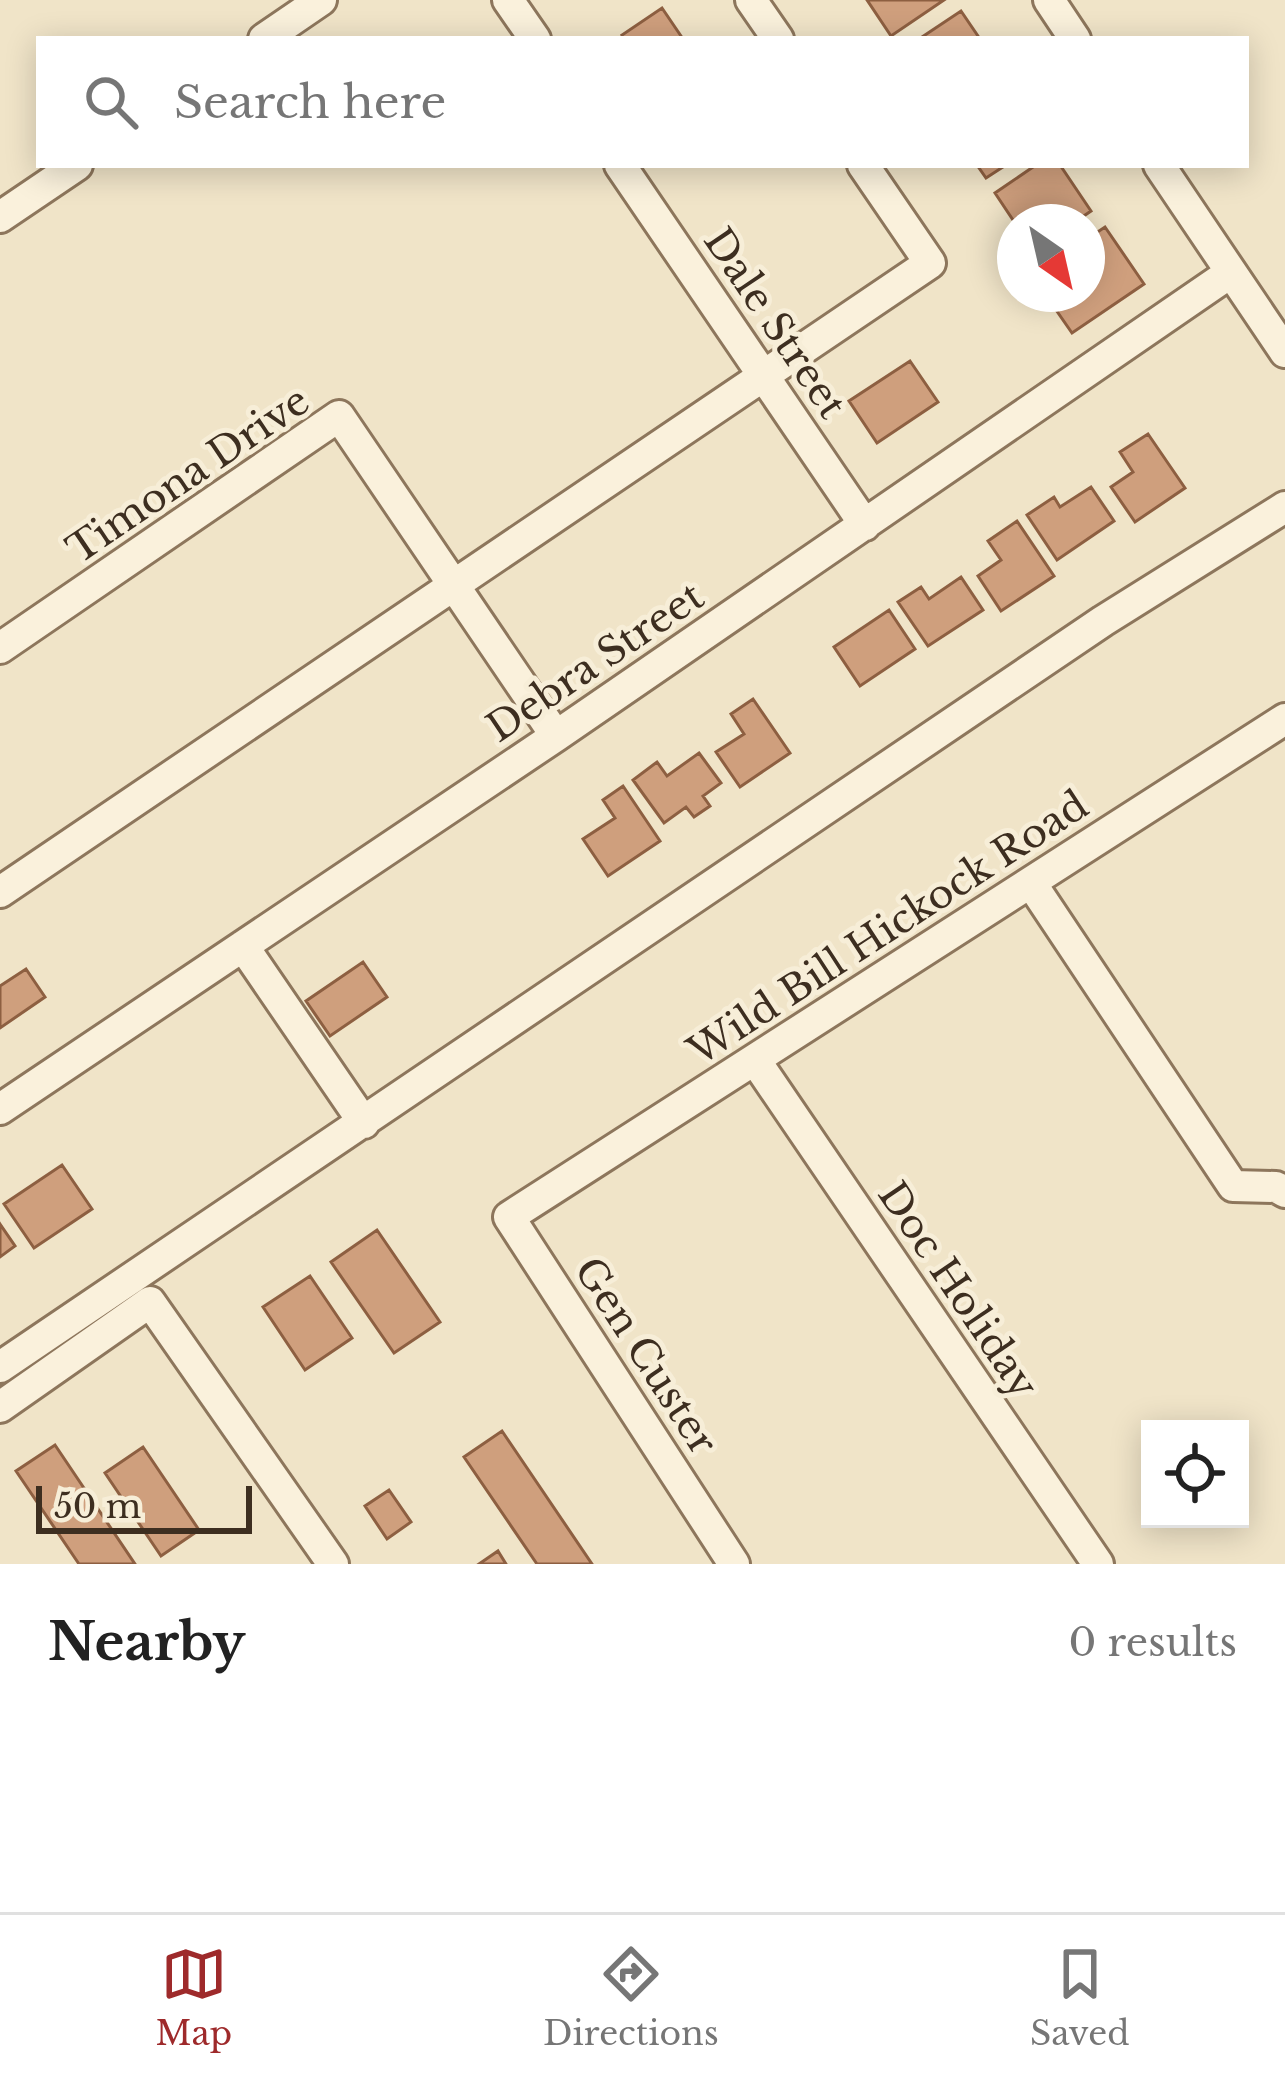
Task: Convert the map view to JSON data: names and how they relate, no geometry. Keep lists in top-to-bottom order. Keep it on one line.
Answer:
{"streets":{"street":["Dale Street","Timona Drive","Debra Street","Wild Bill Hickock Road","Doc Holiday","Gen Custer"]},"crossings":[["Dale Street","Debra Street"],["Timona Drive","Debra Street"],["Wild Bill Hickock Road","Doc Holiday"],["Wild Bill Hickock Road","Gen Custer"]],"scale_bar":"50 m","north":"bottom right","page":{"search":"Search here","scale":"50 m","heading":["Nearby","0 results"],"nav":["Map","Directions","Saved"]}}
